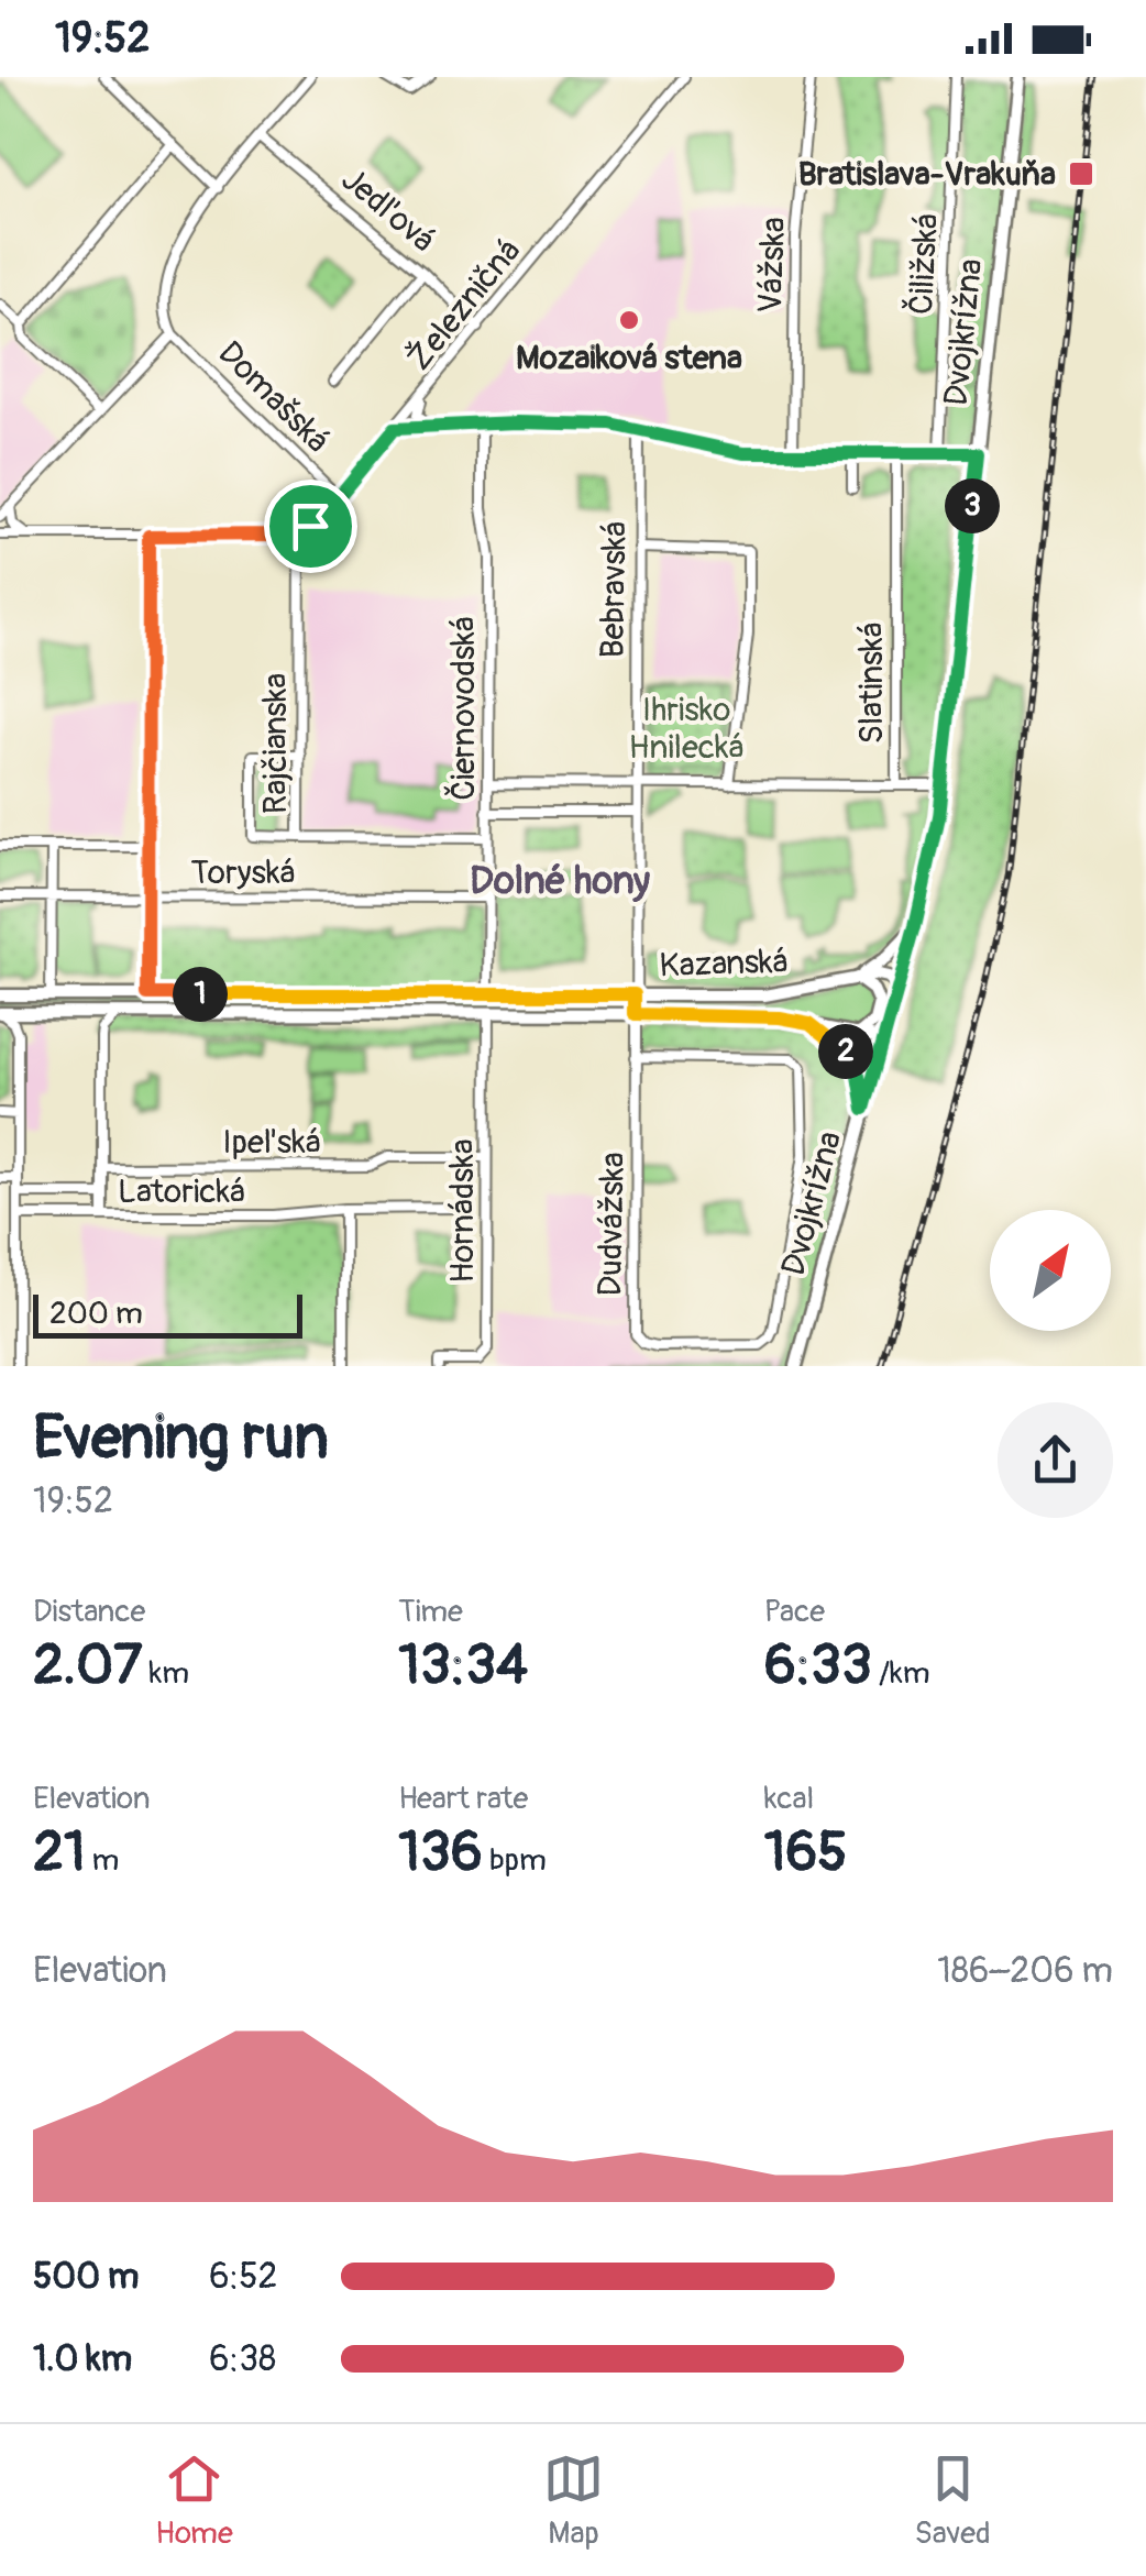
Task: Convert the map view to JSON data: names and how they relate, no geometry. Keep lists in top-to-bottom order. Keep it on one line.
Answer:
{"streets":{"main road":["Dvojkrížna","Kazanská"],"street":["Jedľová","Čiližská","Vážska","Železničná","Domašská","Bebravská","Slatinská","Čiernovodská","Rajčianska","Toryská","Ipeľská","Latorická","Hornádska","Dudvážska"]},"crossings":[["Jedľová","Železničná"],["Železničná","Domašská"],["Železničná","Rajčianska"],["Dvojkrížna","Kazanská"],["Bebravská","Slatinská"],["Bebravská","Kazanská"],["Bebravská","Dudvážska"],["Slatinská","Čiernovodská"],["Čiernovodská","Rajčianska"],["Čiernovodská","Toryská"],["Čiernovodská","Kazanská"],["Kazanská","Hornádska"],["Kazanská","Dudvážska"],["Ipeľská","Hornádska"]],"districts":["Dolné hony"],"parks":["Ihrisko Hnilecká"],"places":{"transit":["Bratislava-Vrakuňa"],"other":["Mozaiková stena"]},"scale_bar":"200 m","north":"top right","page":{"status":"19:52","pins":["3","1","2"],"scale":"200 m","heading":["Evening run","19:52"],"stats":[["Distance","2.07 km"],["Time","13:34"],["Pace","6:33 /km"],["Elevation","21 m"],["Heart rate","136 bpm"],["kcal","165"]],"chart":["Elevation","186–206 m"],"list":[{"name":"500 m","note":"6:52"},{"name":"1.0 km","note":"6:38"}],"tabs":["Home","Map","Saved"]}}
